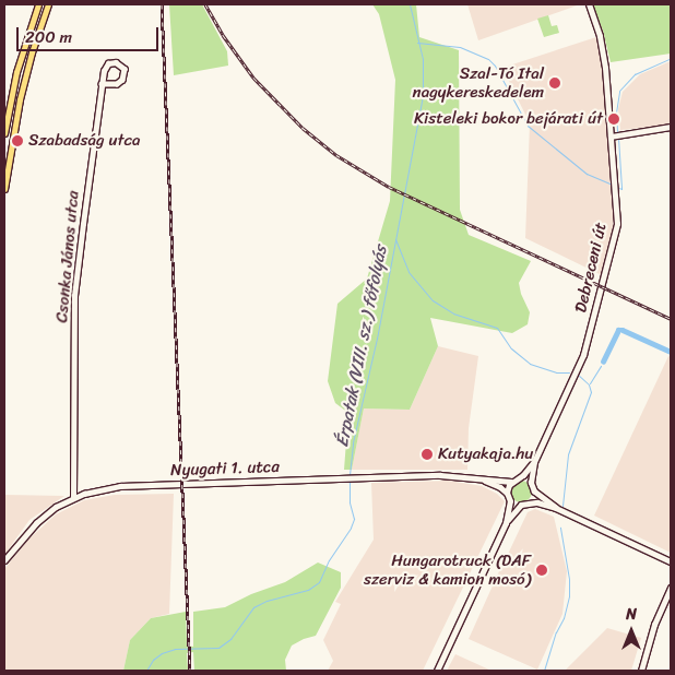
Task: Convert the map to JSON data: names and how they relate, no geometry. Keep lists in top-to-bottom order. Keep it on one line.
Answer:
{"streets":{"street":["Csonka János utca","Debreceni út","Nyugati 1. utca"]},"crossings":[["Csonka János utca","Nyugati 1. utca"]],"water":["Érpatak (VIII. sz.) főfolyás"],"places":["Szal-Tó Ital nagykereskedelem","Kisteleki bokor bejárati út","Szabadság utca","Kutyakaja.hu","Hungarotruck (DAF szerviz & kamion mosó)"],"scale_bar":"200 m","north":"top"}
